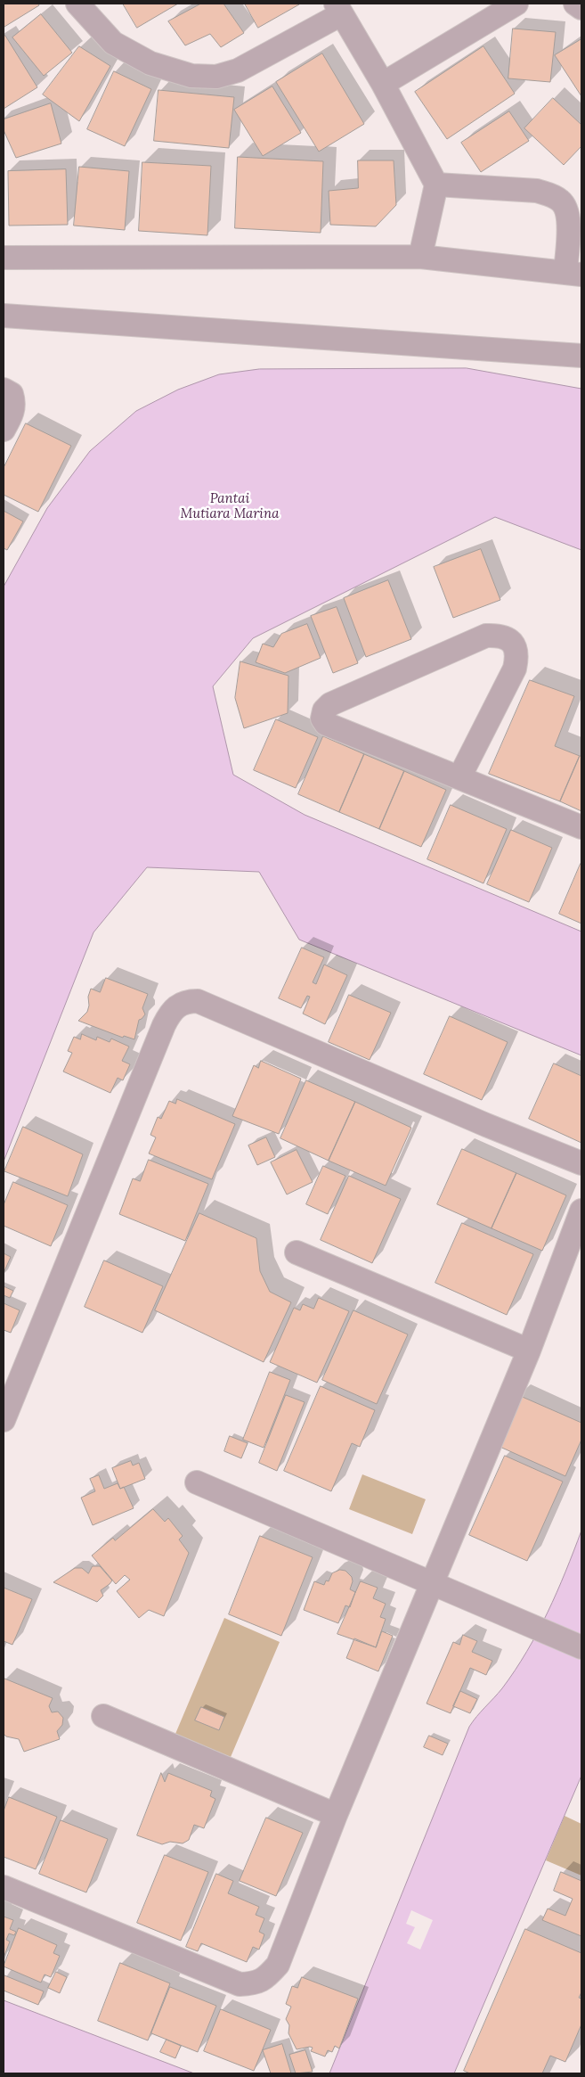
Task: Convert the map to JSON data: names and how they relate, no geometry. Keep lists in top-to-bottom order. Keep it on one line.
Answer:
{"water":["Pantai Mutiara Marina"]}
